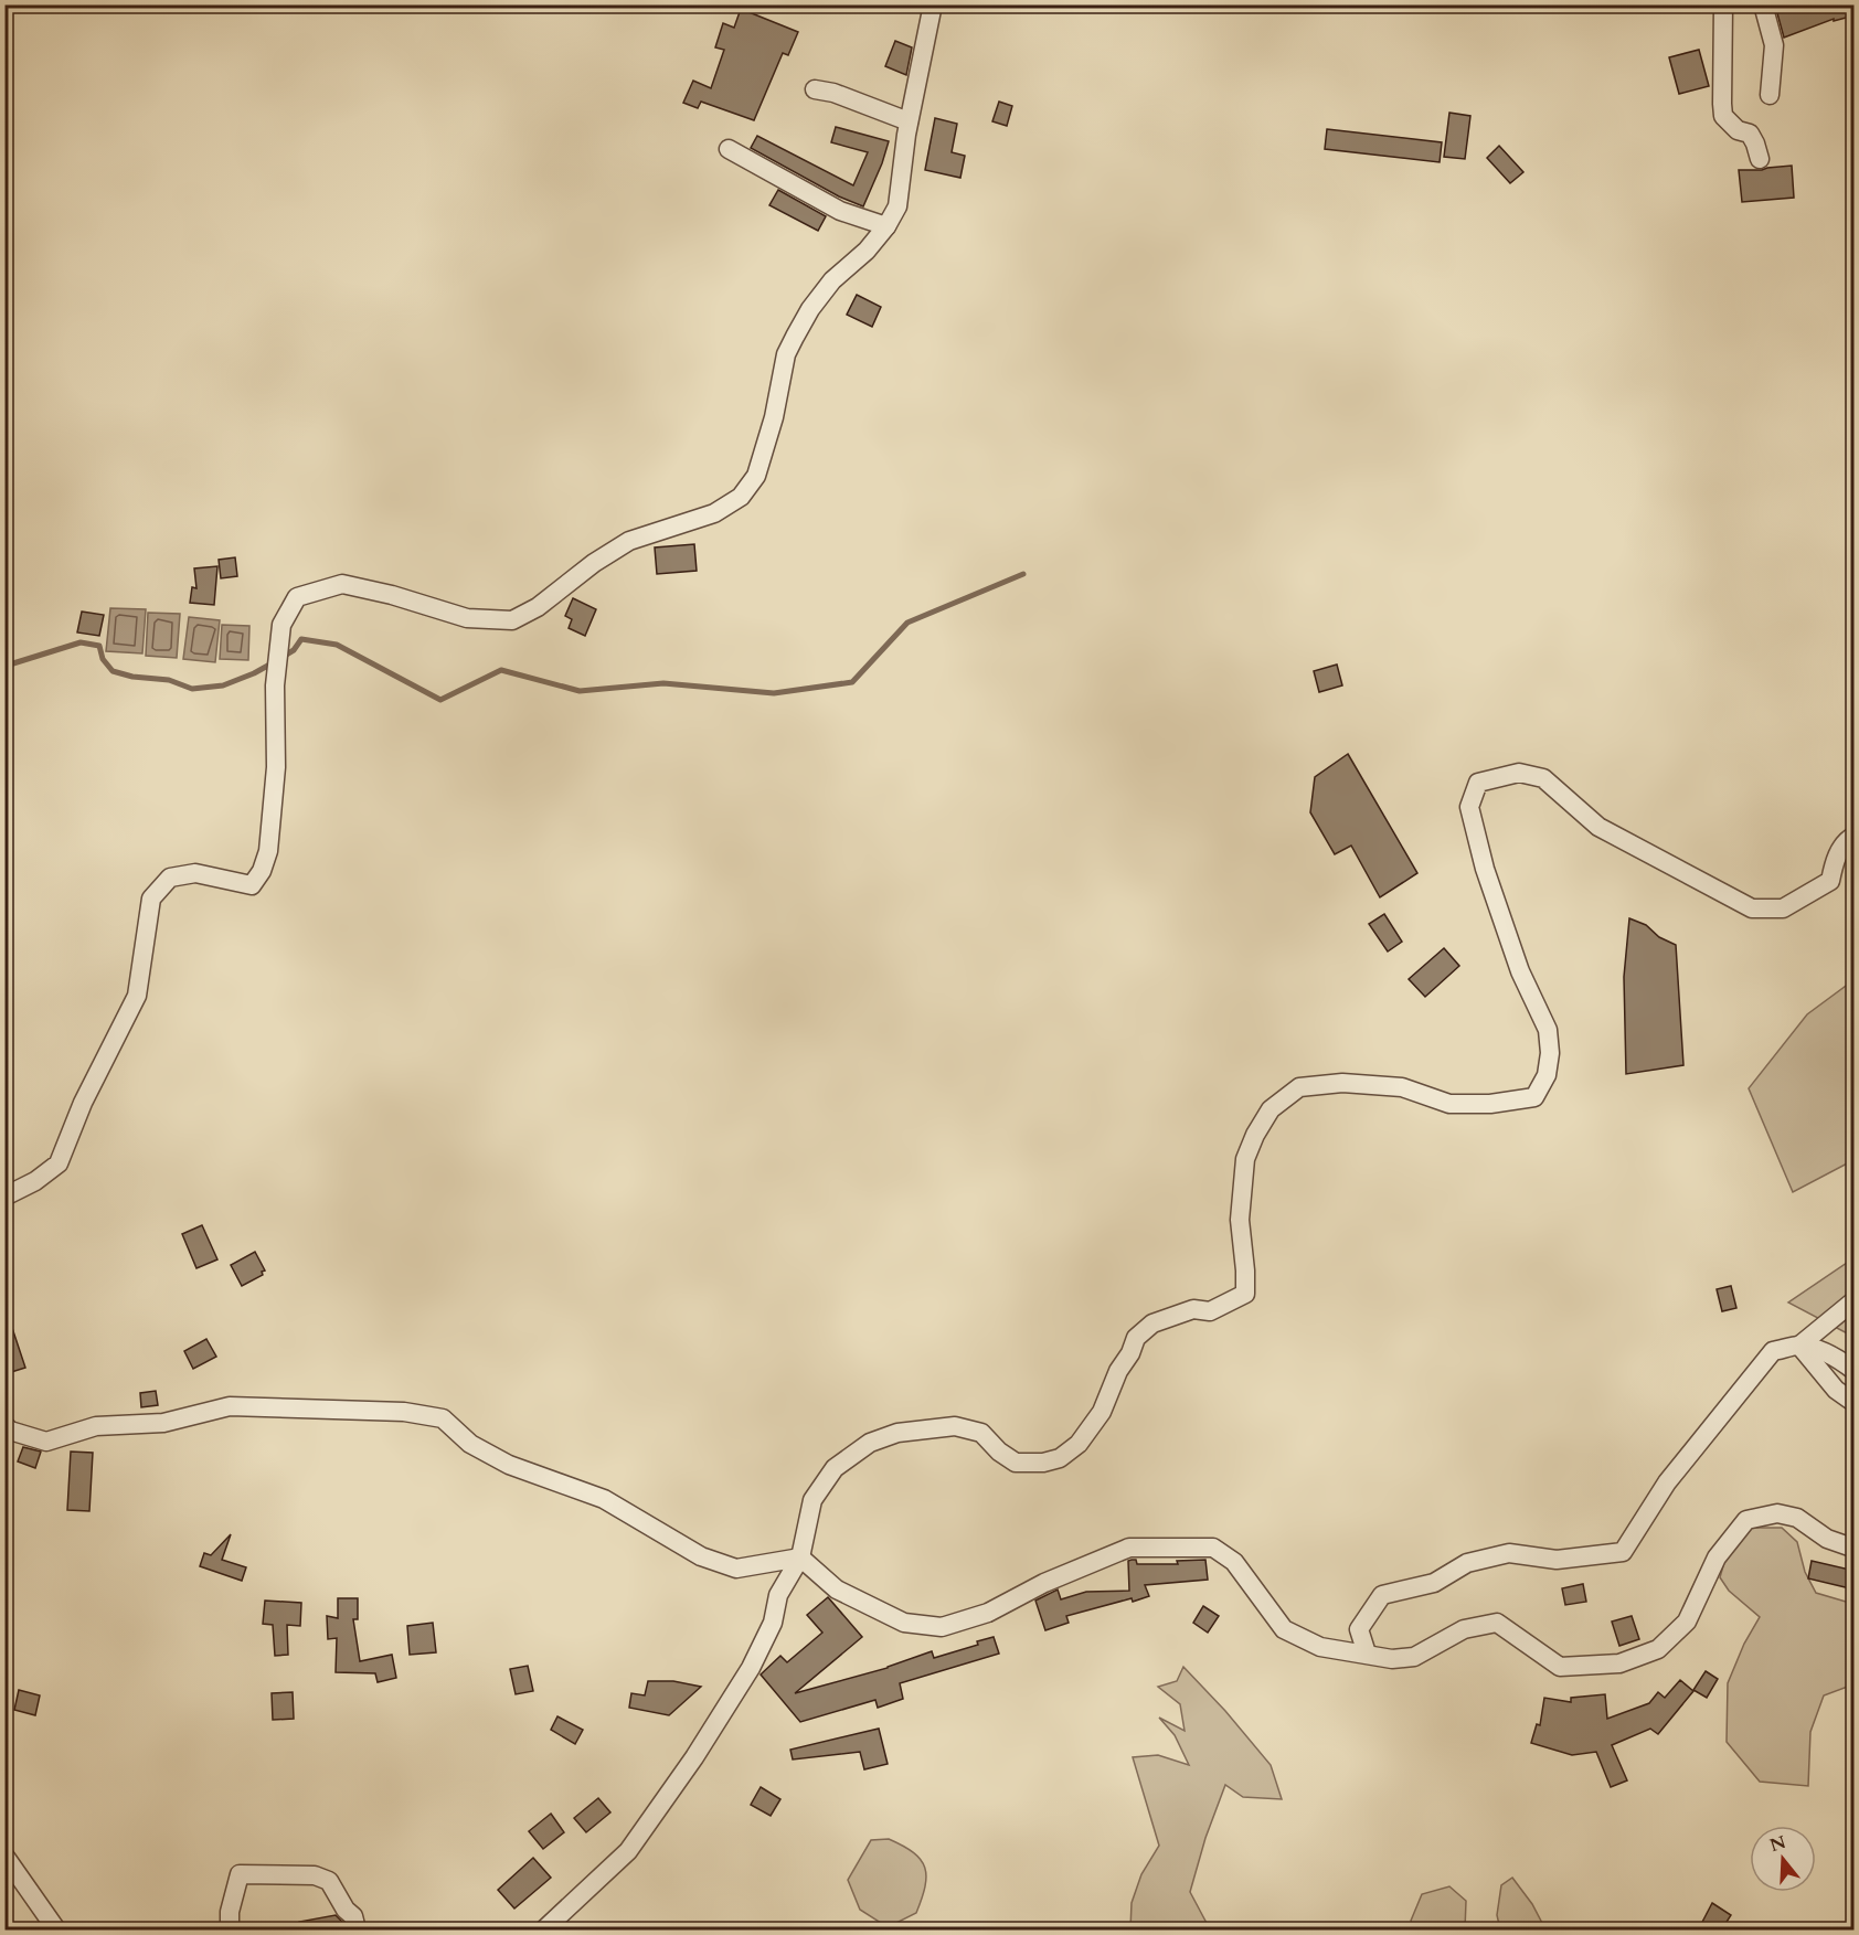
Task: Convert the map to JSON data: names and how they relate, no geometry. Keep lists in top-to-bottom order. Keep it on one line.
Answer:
{"north":"top"}
